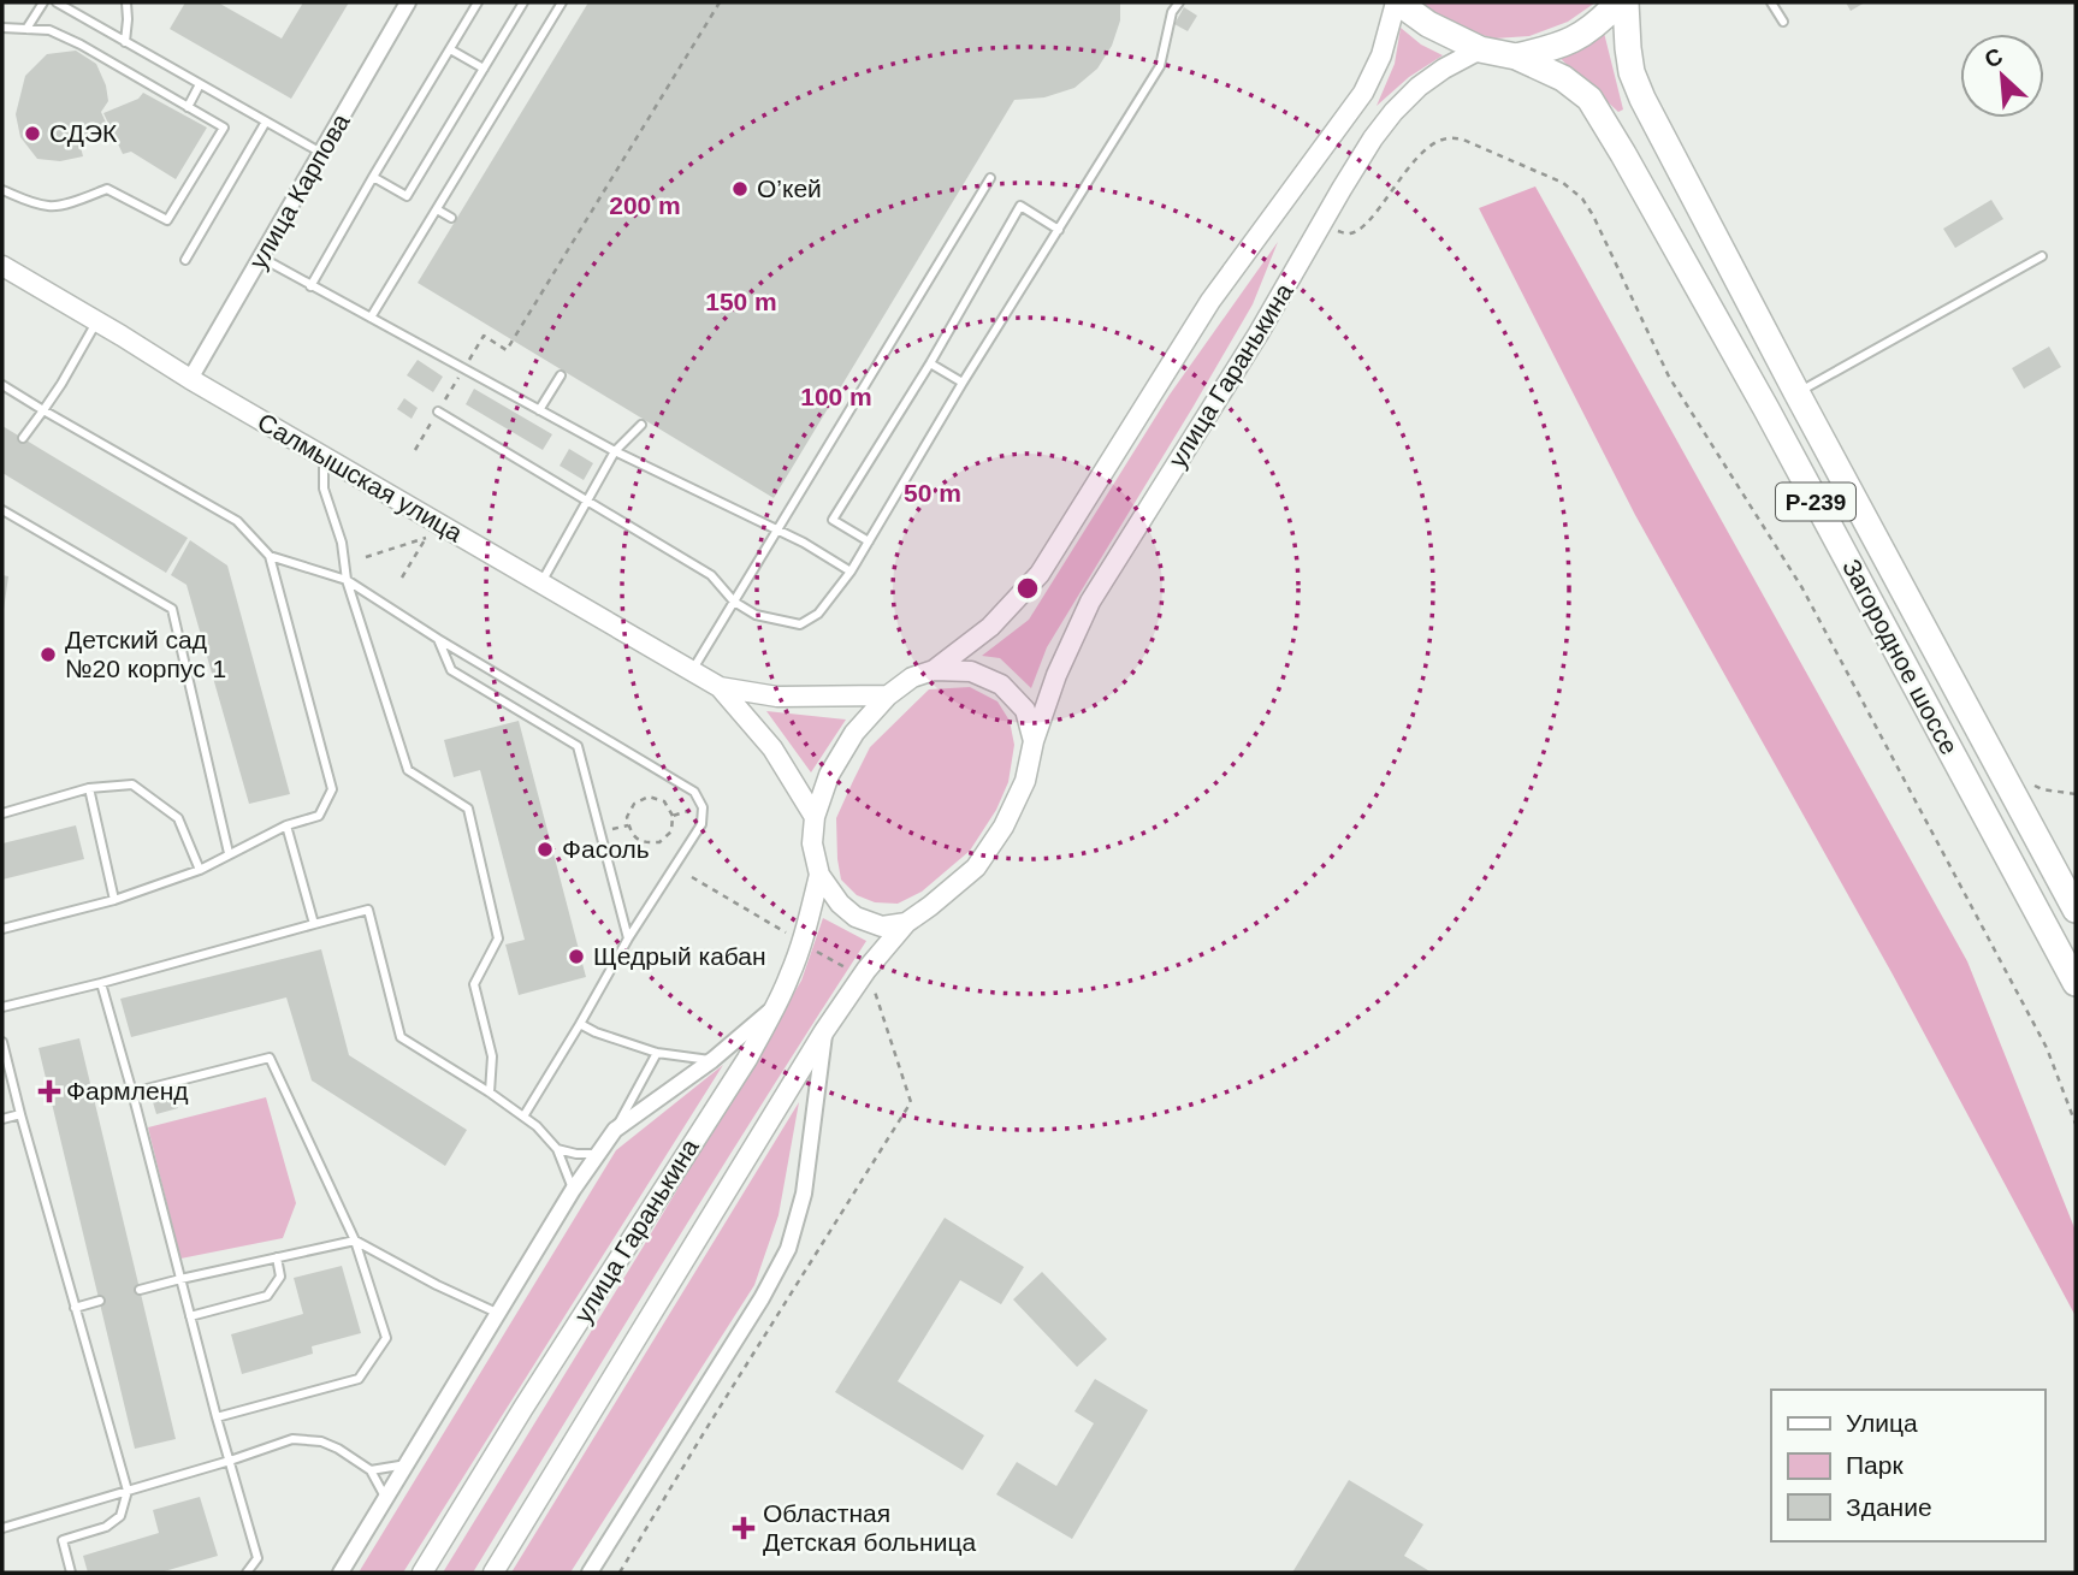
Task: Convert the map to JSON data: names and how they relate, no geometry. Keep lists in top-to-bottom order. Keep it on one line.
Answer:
{"streets":{"highway":["Р-239","Загородное шоссе"],"main road":["улица Гаранькина","Салмышская улица"],"street":["улица Карпова"]},"crossings":[["улица Карпова","Салмышская улица"],["улица Гаранькина","Салмышская улица"],["улица Гаранькина","Загородное шоссе"]],"places":{"other":["СДЭК","О’кей","Детский сад №20 корпус 1","Фасоль","Щедрый кабан"],"health":["Фармленд","Областная Детская больница"]},"legend":["Улица","Парк","Здание"],"north":"top left","rings":["200 m","150 m","100 m","50 m"]}
